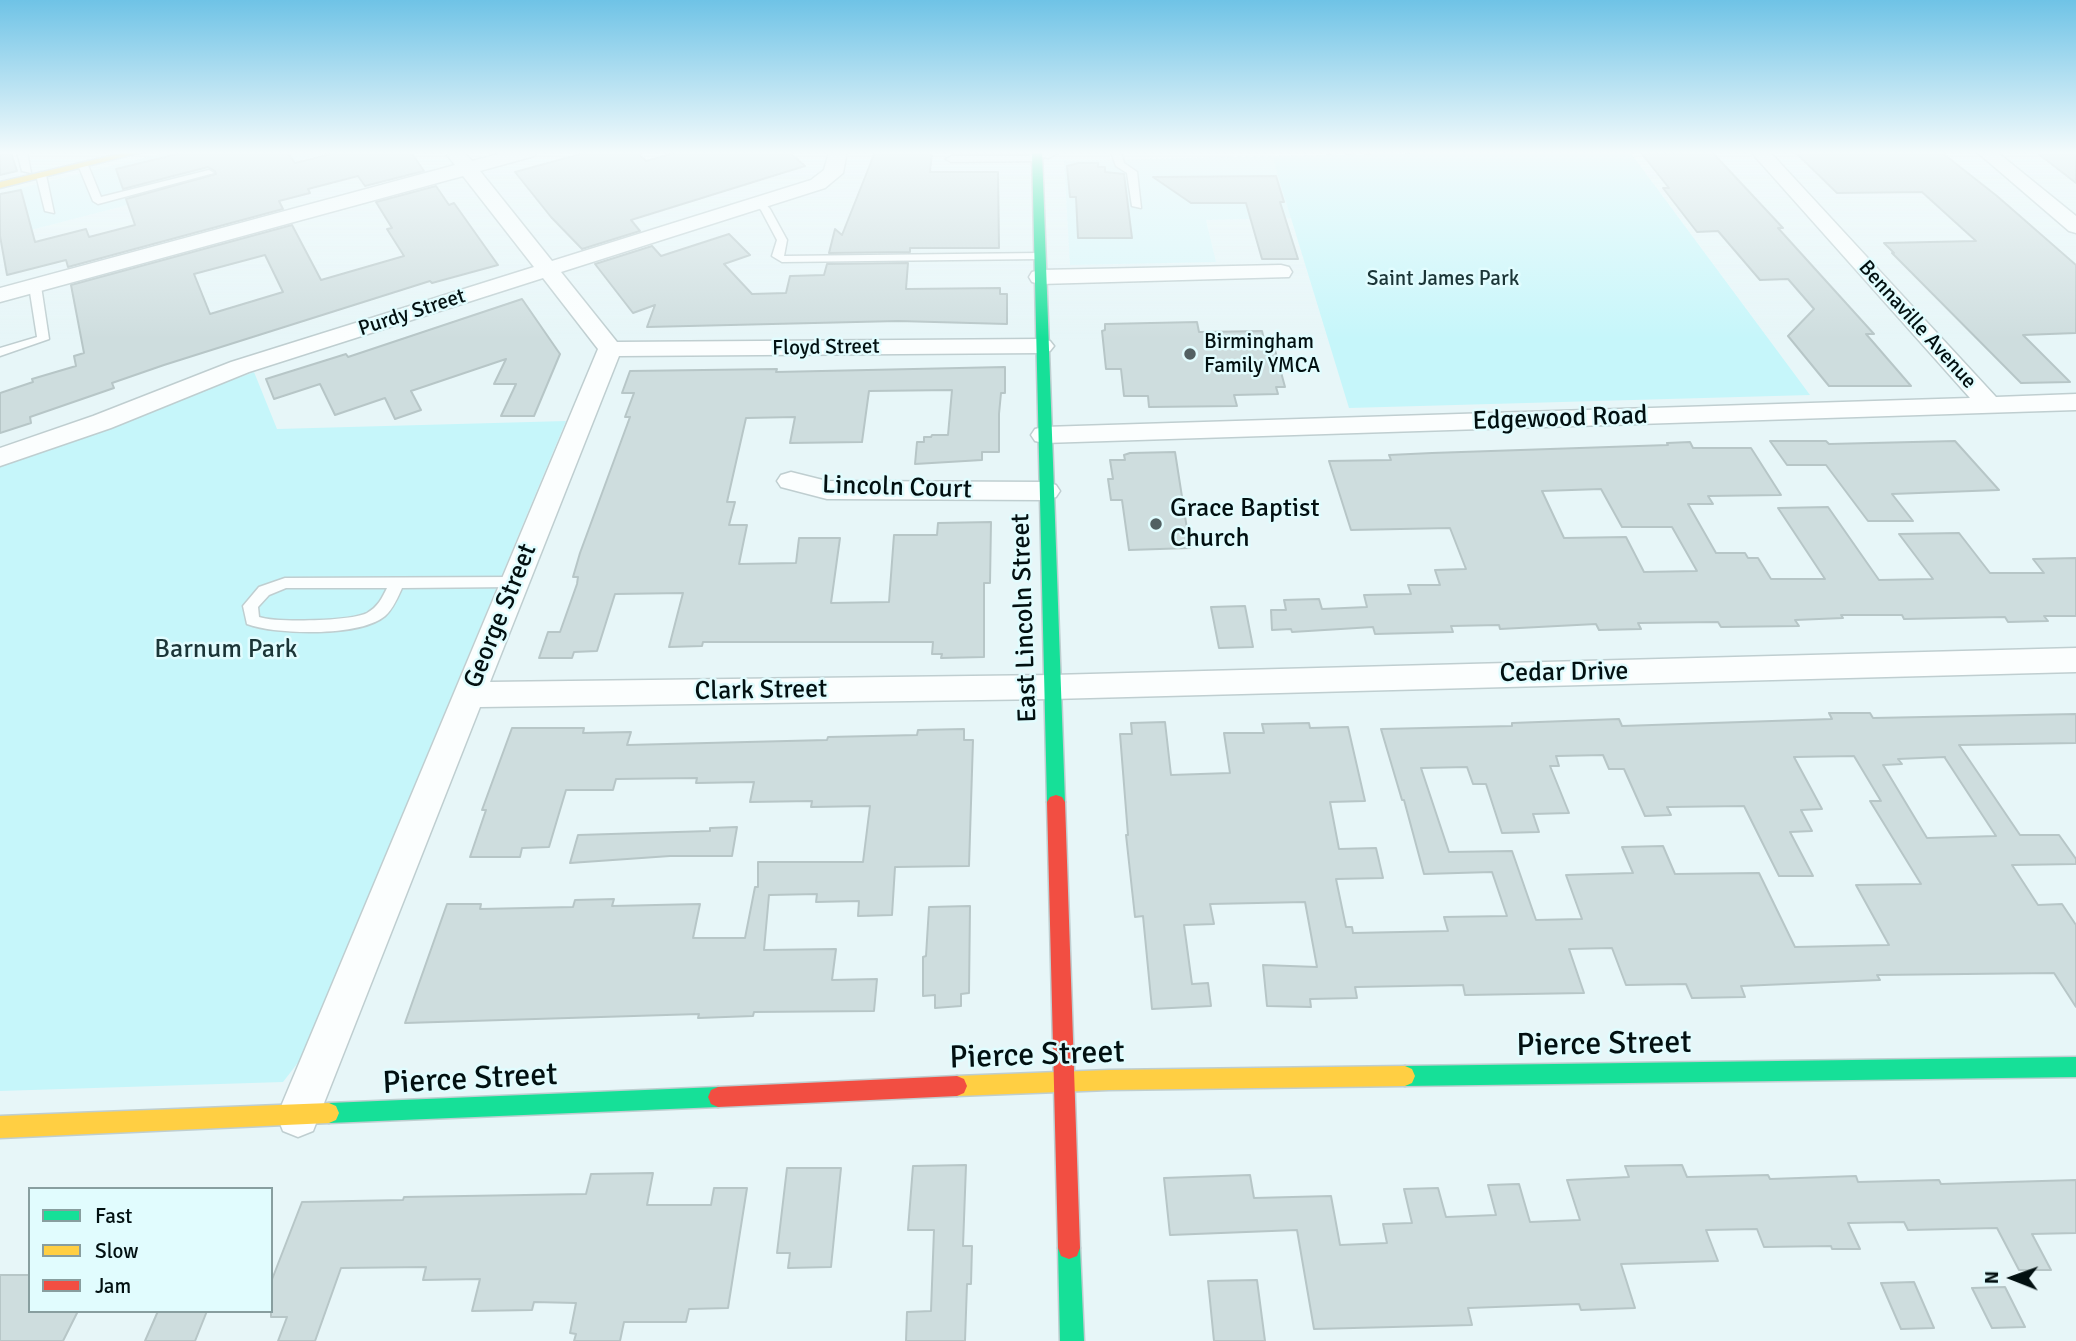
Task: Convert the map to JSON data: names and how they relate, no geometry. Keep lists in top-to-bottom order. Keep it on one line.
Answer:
{"streets":{"street":["Purdy Street","Bennaville Avenue","Floyd Street","Edgewood Road","Lincoln Court","George Street","East Lincoln Street","Cedar Drive","Clark Street","Pierce Street"]},"crossings":[["Bennaville Avenue","Edgewood Road"],["Floyd Street","George Street"],["Floyd Street","East Lincoln Street"],["Edgewood Road","East Lincoln Street"],["Lincoln Court","East Lincoln Street"],["George Street","Clark Street"],["George Street","Pierce Street"],["East Lincoln Street","Cedar Drive"],["East Lincoln Street","Clark Street"],["East Lincoln Street","Pierce Street"],["Cedar Drive","Clark Street"]],"parks":["Saint James Park","Barnum Park"],"places":["Birmingham Family YMCA","Grace Baptist Church"],"legend":["Fast","Slow","Jam"],"north":"left"}
